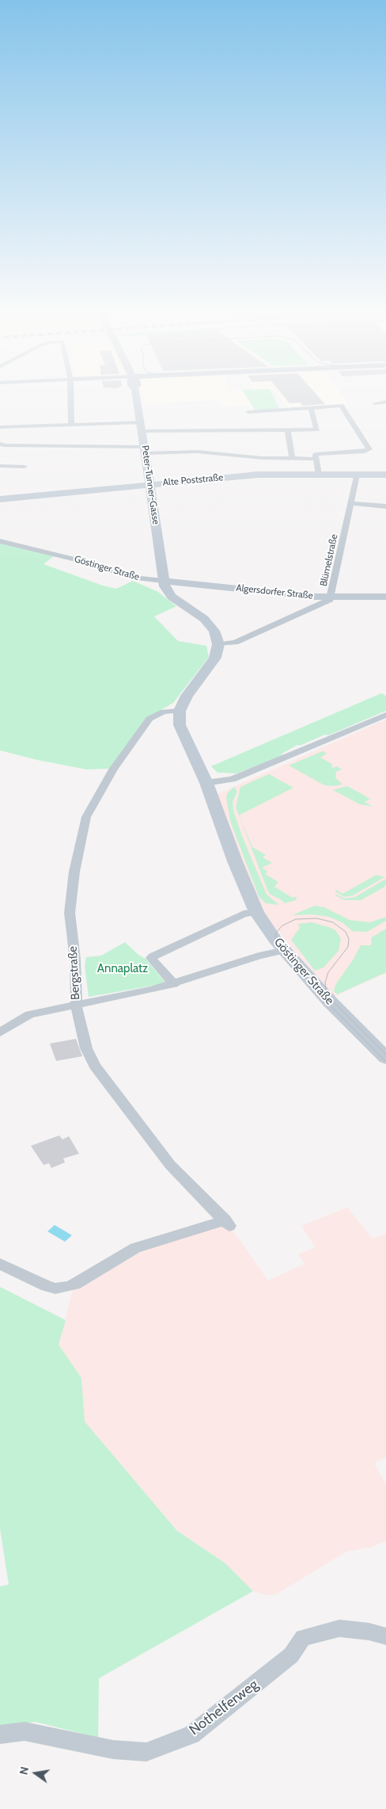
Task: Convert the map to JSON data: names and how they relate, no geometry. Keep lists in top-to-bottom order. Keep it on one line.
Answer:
{"streets":{"main road":["Alte Poststraße","Peter-Tunner-Gasse","Göstinger Straße","Algersdorfer Straße"],"street":["Blümelstraße","Bergstraße","Nothelferweg"]},"crossings":[["Alte Poststraße","Peter-Tunner-Gasse"],["Alte Poststraße","Blümelstraße"],["Peter-Tunner-Gasse","Göstinger Straße"],["Peter-Tunner-Gasse","Algersdorfer Straße"],["Blümelstraße","Algersdorfer Straße"],["Göstinger Straße","Algersdorfer Straße"],["Göstinger Straße","Bergstraße"]],"parks":["Annaplatz"],"north":"left"}
